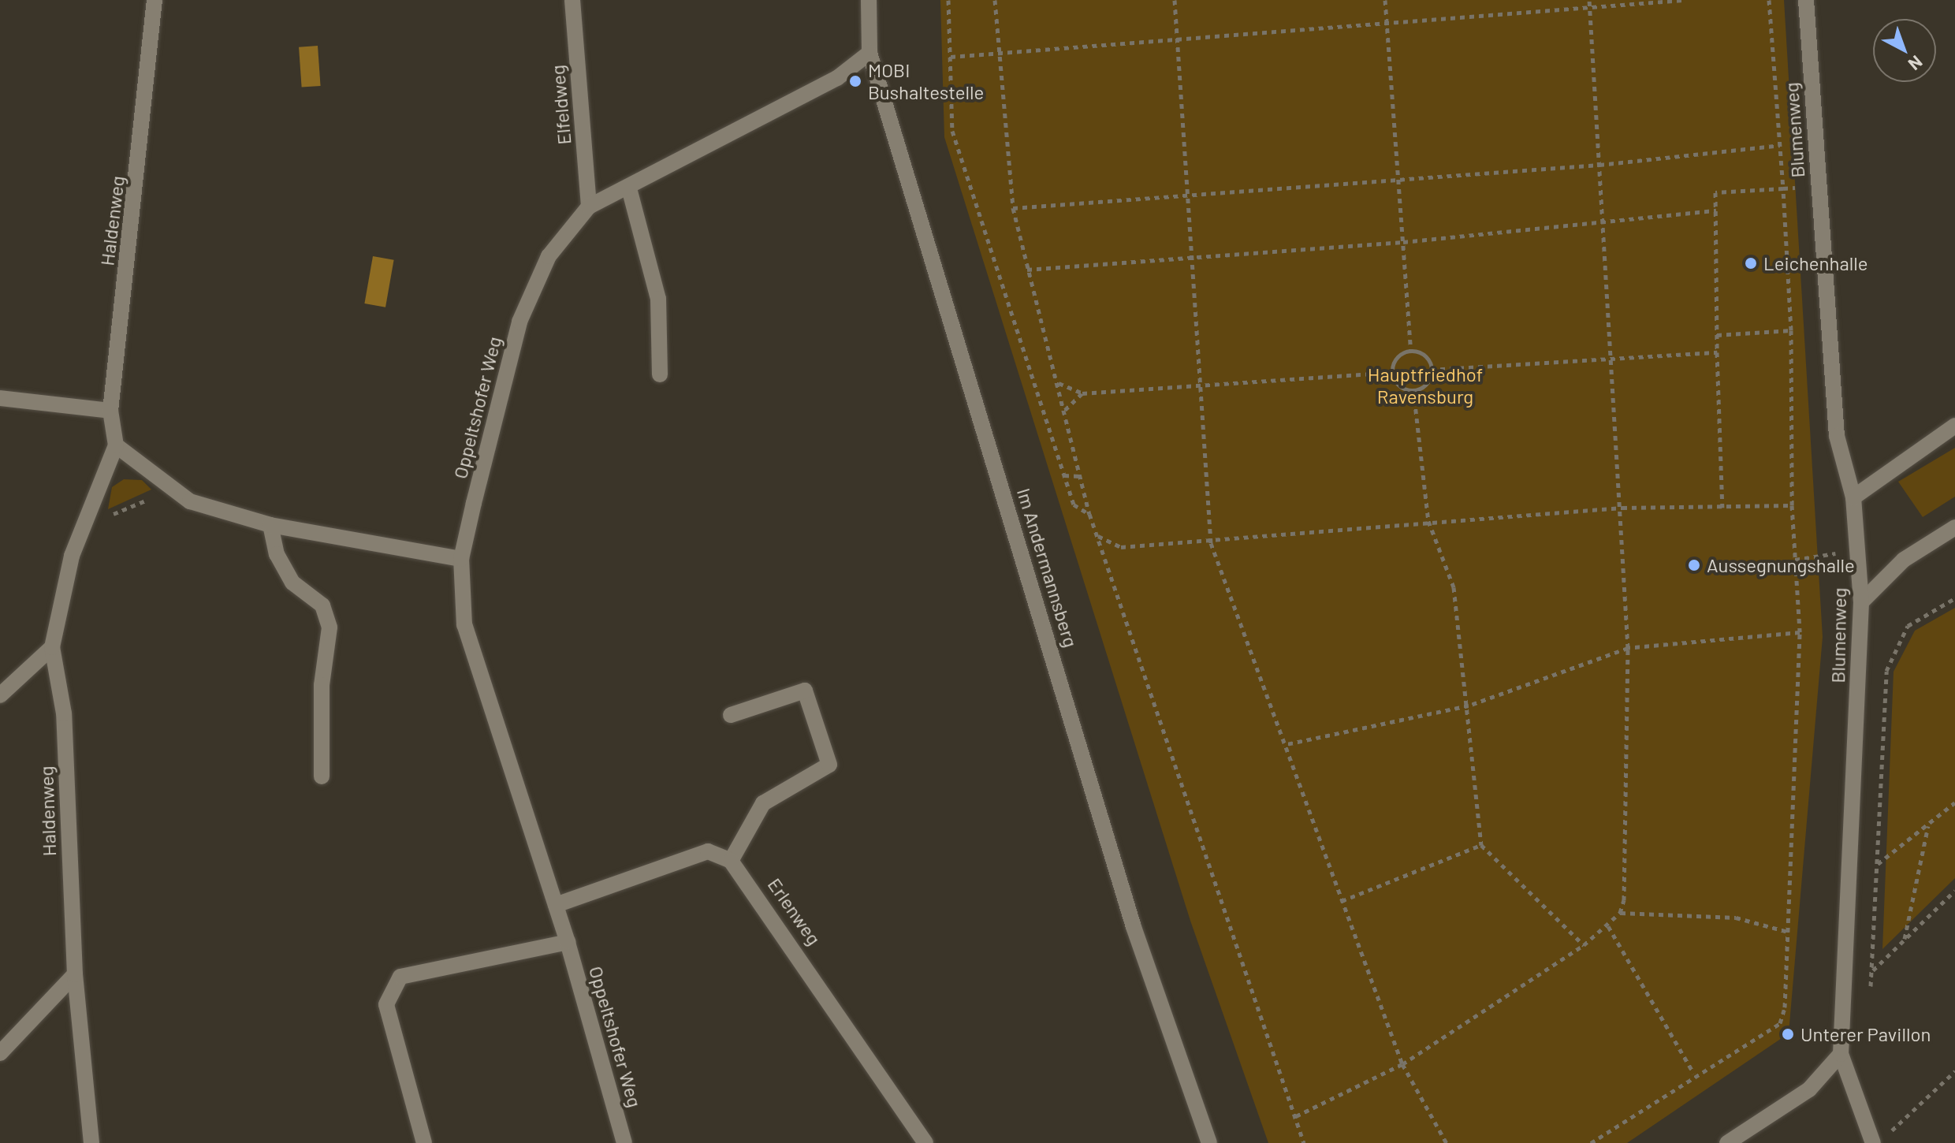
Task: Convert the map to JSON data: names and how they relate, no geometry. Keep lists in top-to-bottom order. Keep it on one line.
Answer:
{"streets":{"street":["Elfeldweg","Blumenweg","Haldenweg","Oppeltshofer Weg","Im Andermannsberg","Erlenweg"]},"crossings":[["Elfeldweg","Oppeltshofer Weg"],["Oppeltshofer Weg","Im Andermannsberg"]],"parks":["Hauptfriedhof Ravensburg"],"places":["MOBI Bushaltestelle","Leichenhalle","Aussegnungshalle","Unterer Pavillon"],"north":"bottom right"}
